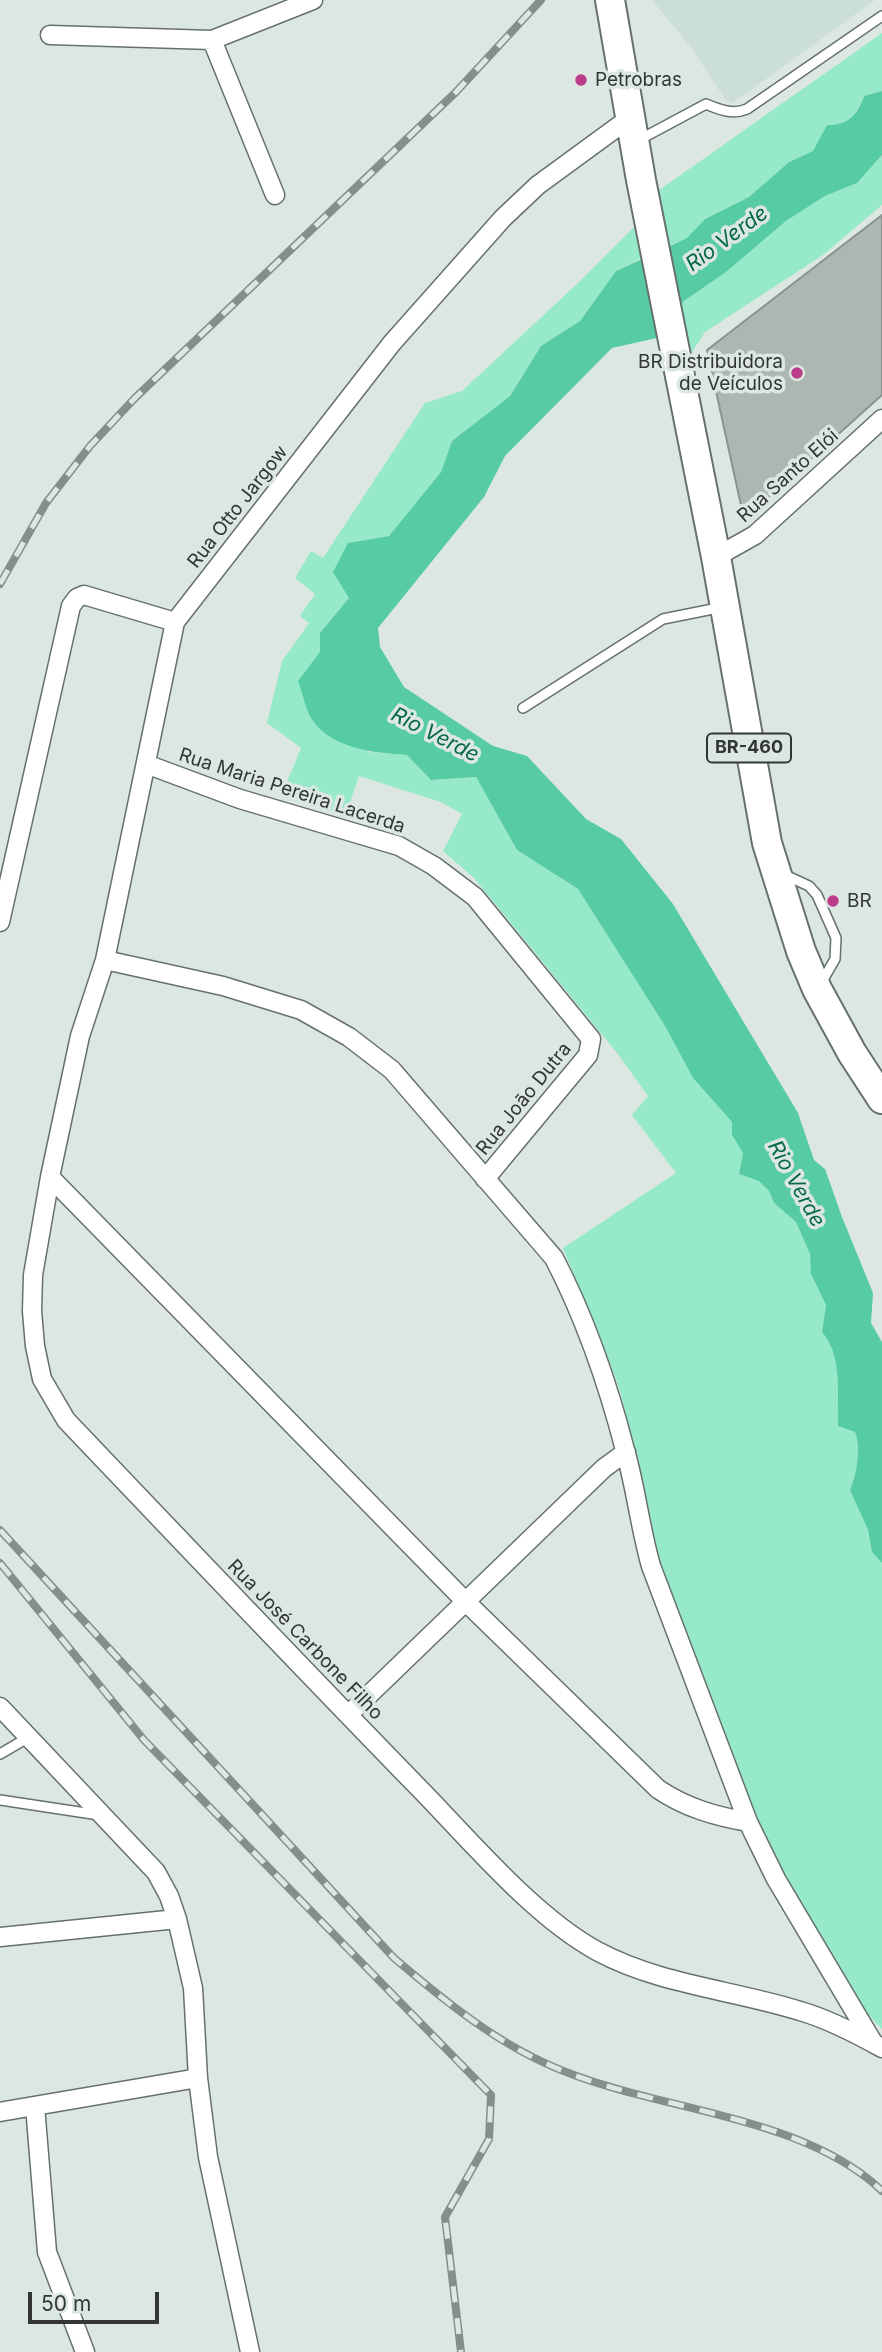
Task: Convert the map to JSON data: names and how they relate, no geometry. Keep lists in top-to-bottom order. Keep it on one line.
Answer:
{"streets":{"main road":["BR-460"],"street":["Rua Santo Elói","Rua Otto Jargow","Rua Maria Pereira Lacerda","Rua João Dutra","Rua José Carbone Filho"]},"crossings":[["Rua Santo Elói","BR-460"],["Rua Otto Jargow","BR-460"],["Rua Otto Jargow","Rua Maria Pereira Lacerda"],["Rua Otto Jargow","Rua José Carbone Filho"],["Rua Maria Pereira Lacerda","Rua João Dutra"],["Rua João Dutra","Rua José Carbone Filho"]],"water":["Rio Verde"],"places":["Petrobras","BR Distribuidora de Veículos","BR"],"scale_bar":"50 m"}
